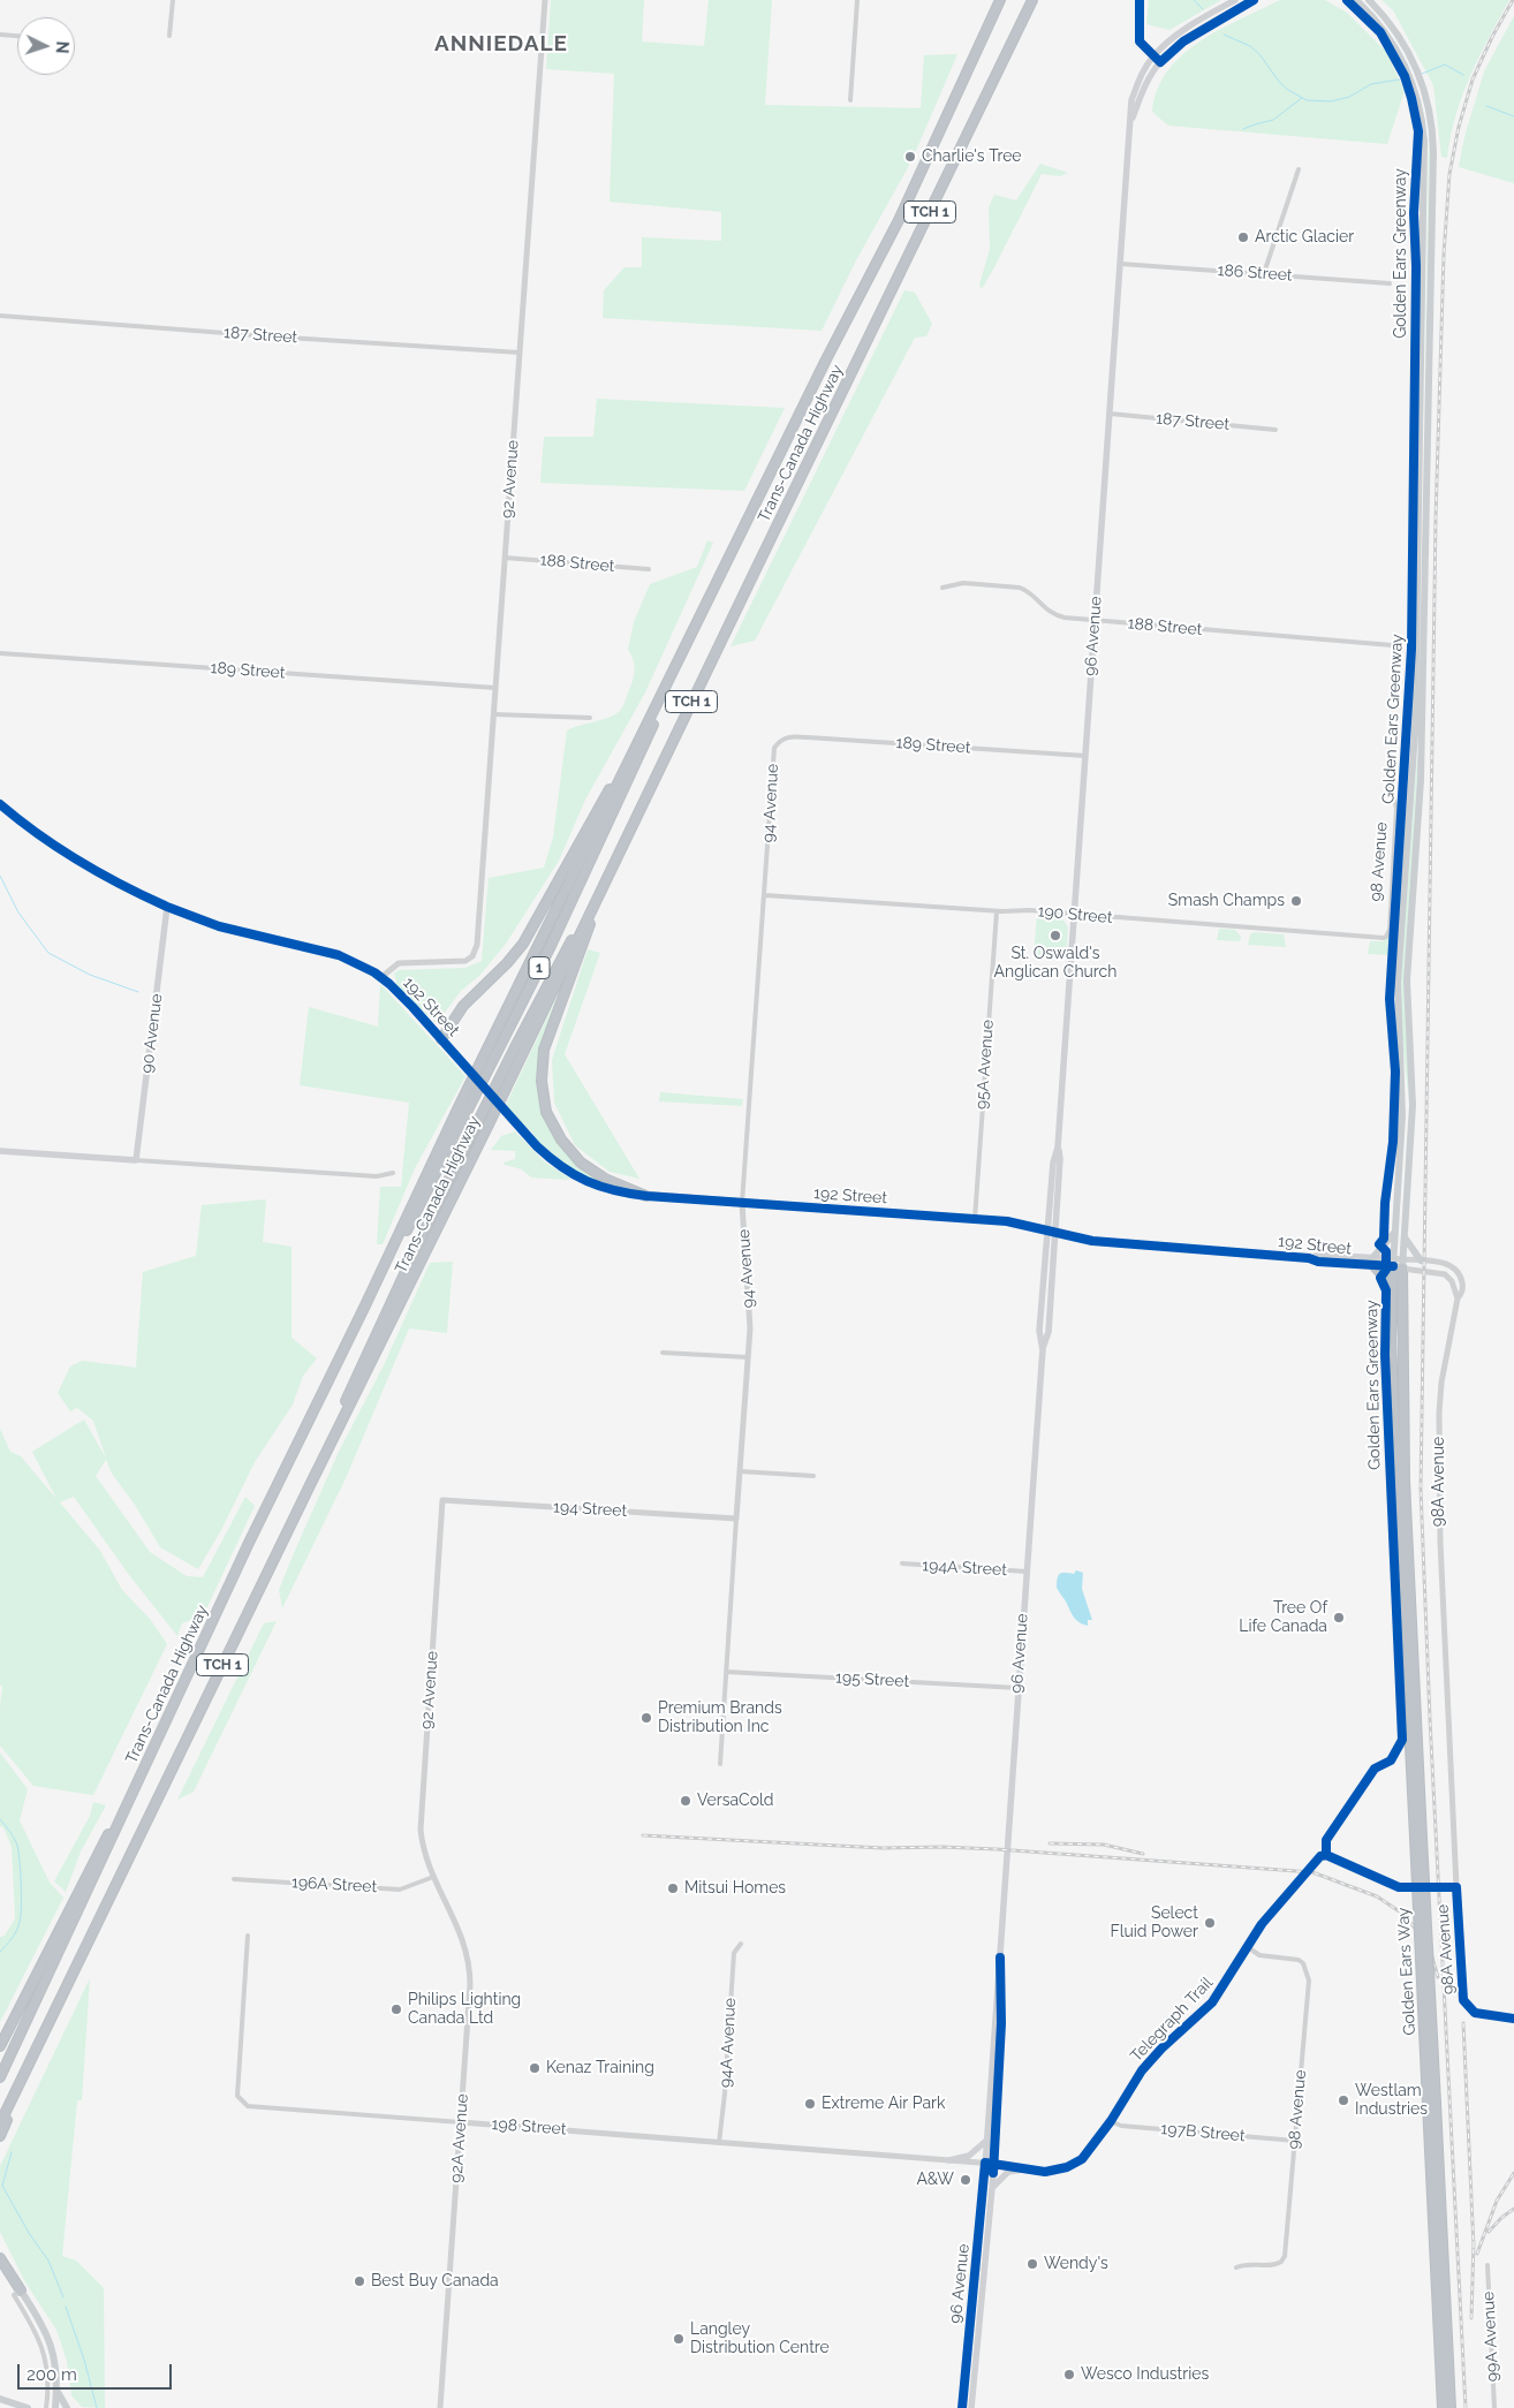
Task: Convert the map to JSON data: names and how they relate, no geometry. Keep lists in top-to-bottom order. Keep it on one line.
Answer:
{"streets":{"highway":["TCH 1","Trans-Canada Highway","1","Golden Ears Way"],"main road":["96 Avenue","192 Street","90 Avenue"],"street":["186 Street","187 Street","92 Avenue","188 Street","189 Street","94 Avenue","98 Avenue","190 Street","95A Avenue","98A Avenue","194 Street","194A Street","195 Street","196A Street","Telegraph Trail","94A Avenue","198 Street","197B Street","92A Avenue","99A Avenue"],"cycle path":["Golden Ears Greenway"]},"crossings":[["186 Street","96 Avenue"],["187 Street","92 Avenue"],["187 Street","96 Avenue"],["92 Avenue","188 Street"],["92 Avenue","189 Street"],["92 Avenue","192 Street"],["92 Avenue","194 Street"],["92 Avenue","196A Street"],["92 Avenue","92A Avenue"],["188 Street","96 Avenue"],["96 Avenue","189 Street"],["96 Avenue","190 Street"],["96 Avenue","192 Street"],["96 Avenue","194A Street"],["96 Avenue","195 Street"],["96 Avenue","Telegraph Trail"],["96 Avenue","198 Street"],["189 Street","94 Avenue"],["94 Avenue","190 Street"],["94 Avenue","192 Street"],["94 Avenue","194 Street"],["94 Avenue","195 Street"],["98 Avenue","190 Street"],["98 Avenue","Telegraph Trail"],["98 Avenue","197B Street"],["190 Street","95A Avenue"],["192 Street","90 Avenue"],["192 Street","95A Avenue"],["192 Street","98A Avenue"],["192 Street","Golden Ears Way"],["196A Street","92A Avenue"],["Telegraph Trail","198 Street"],["Telegraph Trail","197B Street"],["94A Avenue","198 Street"],["198 Street","92A Avenue"]],"districts":["ANNIEDALE"],"places":["Charlie's Tree","Arctic Glacier","Smash Champs","St. Oswald's Anglican Church","Tree Of Life Canada","Premium Brands Distribution Inc","VersaCold","Mitsui Homes","Select Fluid Power","Philips Lighting Canada Ltd","Kenaz Training","Westlam Industries","Extreme Air Park","A&W","Wendy's","Best Buy Canada","Langley Distribution Centre","Wesco Industries"],"scale_bar":"200 m","north":"right"}
